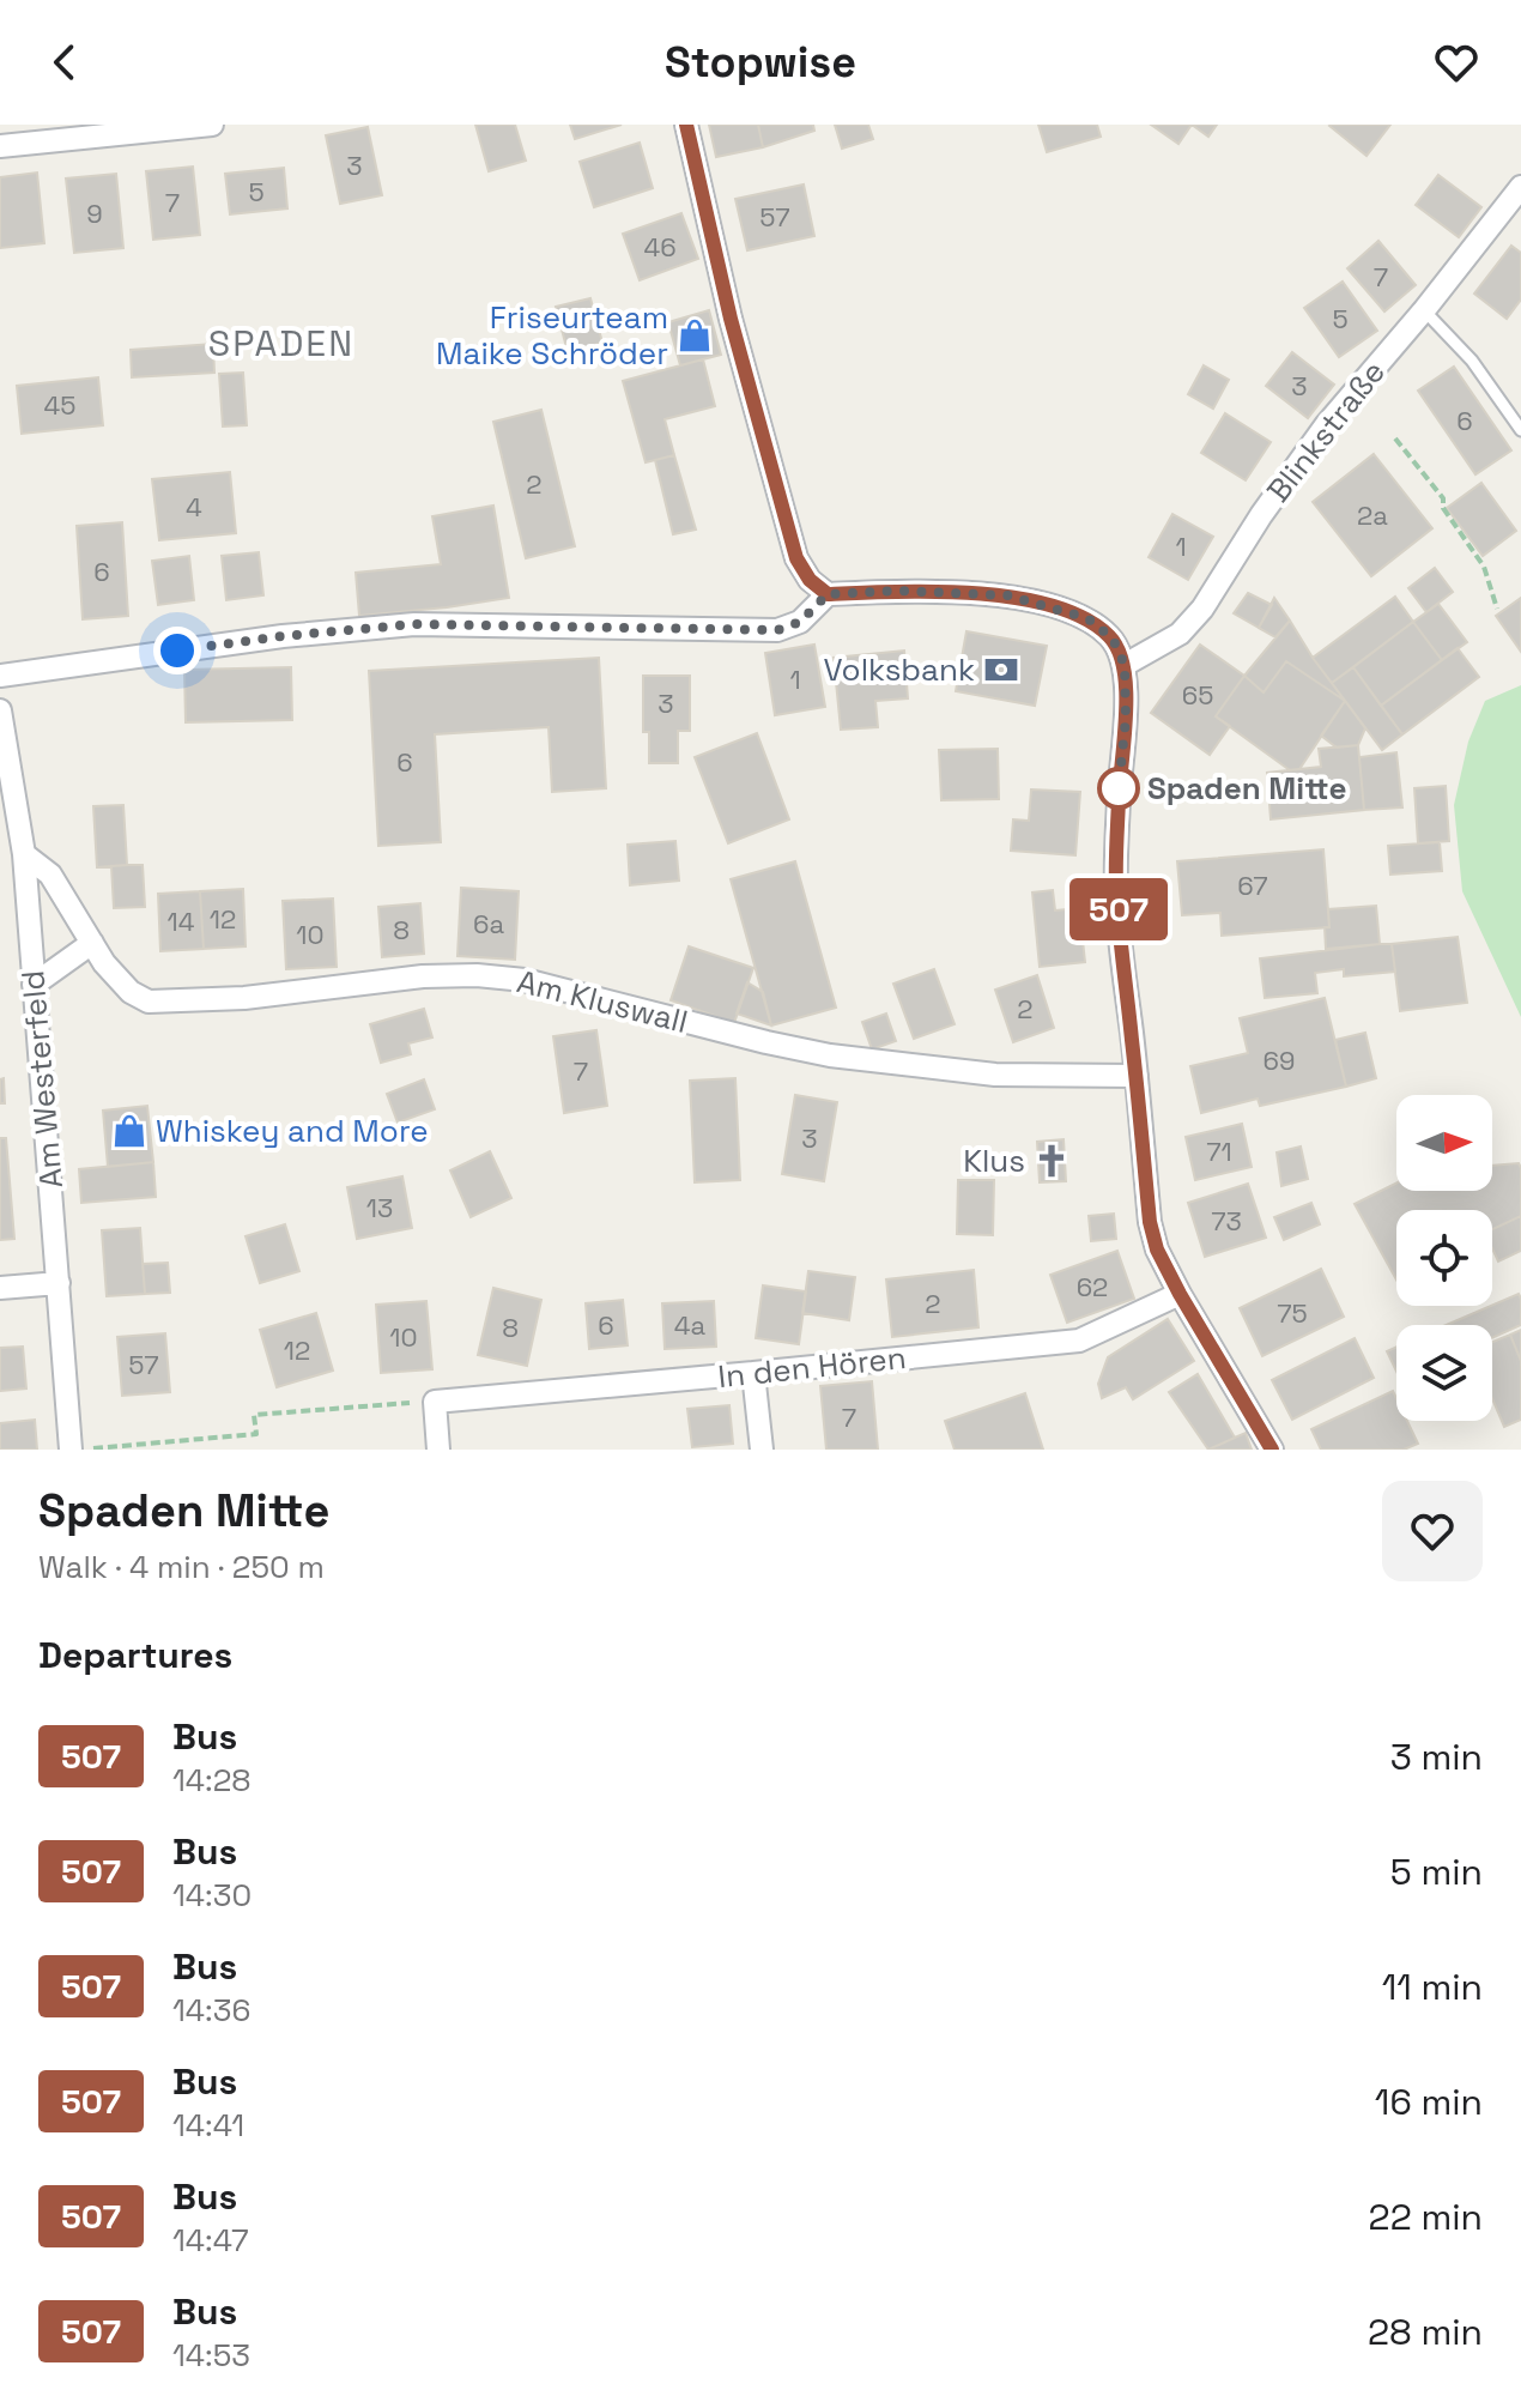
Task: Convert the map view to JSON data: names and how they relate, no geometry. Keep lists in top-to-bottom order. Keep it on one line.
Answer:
{"streets":{"street":["Blinkstraße","Am Kluswall","Am Westerfeld","In den Hören"]},"crossings":[["Am Kluswall","Am Westerfeld"]],"districts":["SPADEN"],"places":{"shop":["Friseurteam Maike Schröder","Whiskey and More"],"bank":["Volksbank"],"other":["Spaden Mitte"],"church":["Klus"]},"lines":["bus line 507"],"house_numbers":["3","5","7","9","57","46","7","5","3","45","6","2","4","2a","1","6","1","65","3","6","67","12","14","6a","8","10","2","69","7","3","71","13","73","62","2","75","6","4a","8","10","12","57","7"],"north":"right","page":{"header":"Stopwise","on_map":"507","heading":[["Spaden Mitte","Walk · 4 min · 250 m"],"Departures"],"list":[{"mark":"507","name":"Bus","note":"14:28","value":"3 min"},{"mark":"507","name":"Bus","note":"14:30","value":"5 min"},{"mark":"507","name":"Bus","note":"14:36","value":"11 min"},{"mark":"507","name":"Bus","note":"14:41","value":"16 min"},{"mark":"507","name":"Bus","note":"14:47","value":"22 min"},{"mark":"507","name":"Bus","note":"14:53","value":"28 min"}]}}
